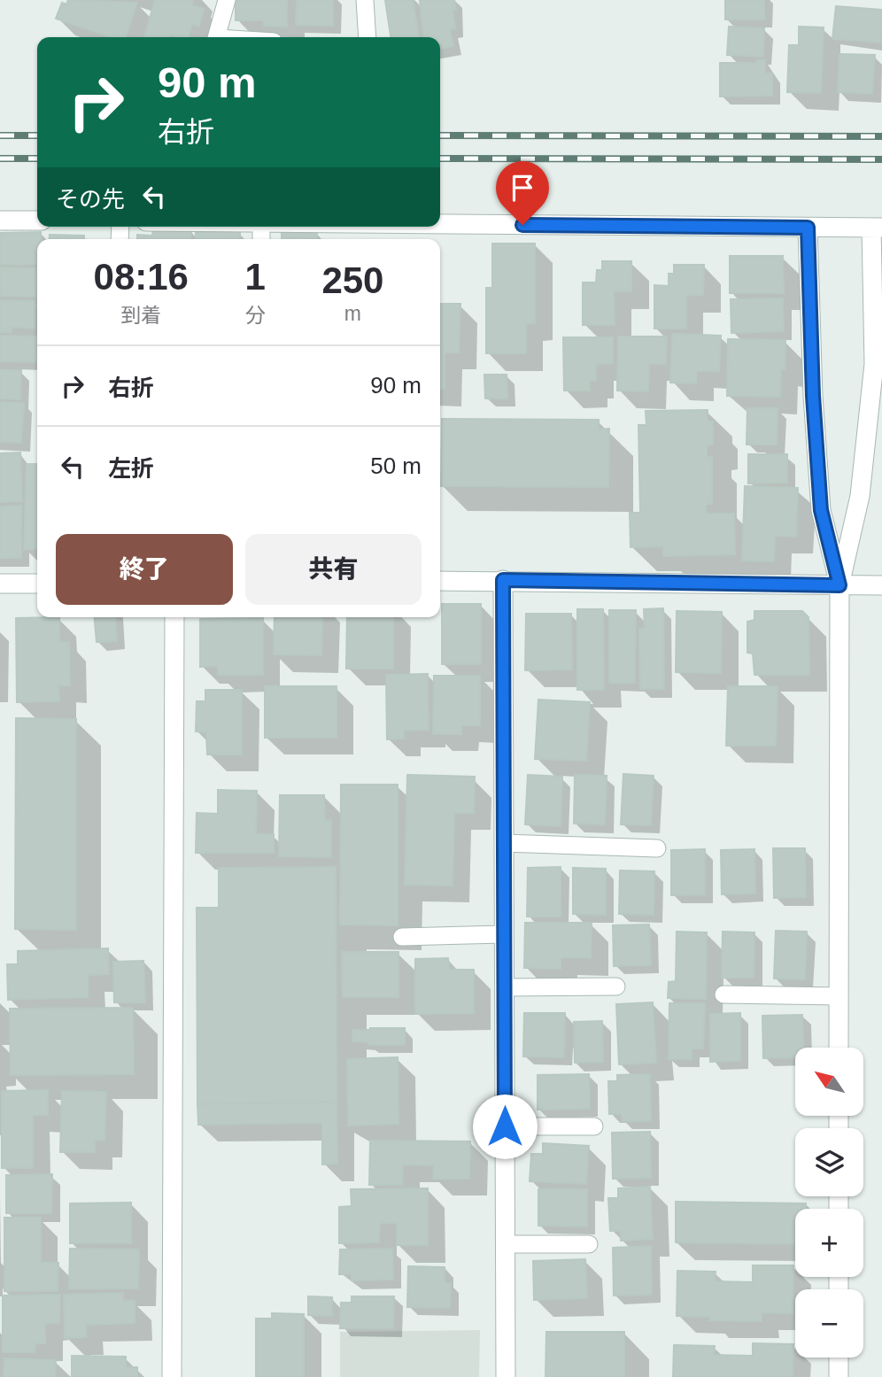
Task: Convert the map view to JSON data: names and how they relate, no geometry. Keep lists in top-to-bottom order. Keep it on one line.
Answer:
{"north":"top left","page":{"turn":["90 m","右折"],"then":"その先","eta":["08:16","到着","1","分","250","m"],"list":[{"name":"右折","value":"90 m"},{"name":"左折","value":"50 m"}],"buttons":["終了","共有"],"map_buttons":["+","−"]}}
